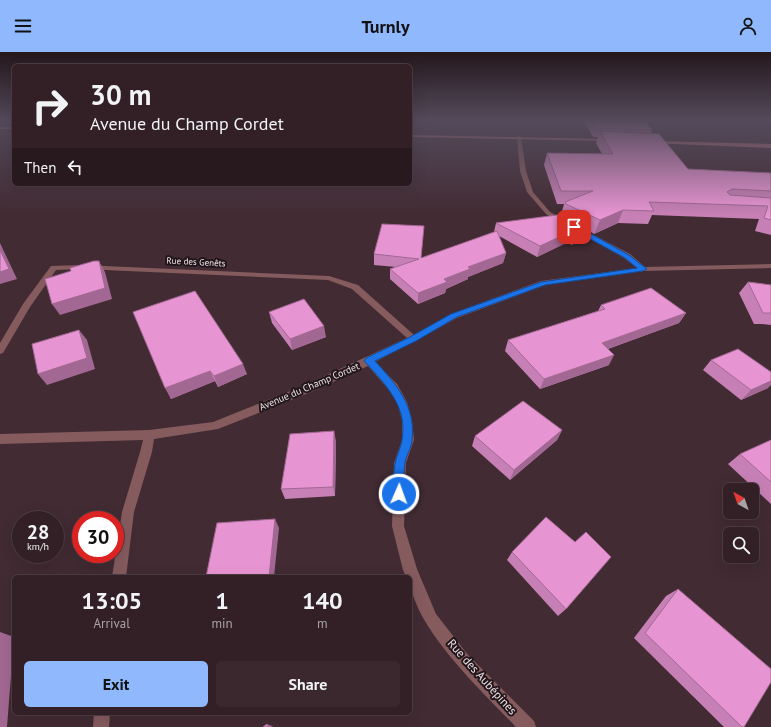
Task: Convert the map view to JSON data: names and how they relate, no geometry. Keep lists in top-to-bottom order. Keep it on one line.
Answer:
{"streets":{"street":["Rue des Genêts","Avenue du Champ Cordet","Rue des Aubépines"]},"crossings":[["Rue des Genêts","Avenue du Champ Cordet"],["Avenue du Champ Cordet","Rue des Aubépines"]],"north":"top left","page":{"header":"Turnly","turn":["30 m","Avenue du Champ Cordet"],"then":"Then","speed":"28 km/h","limit":"30","eta":["13:05","Arrival","1","min","140","m"],"buttons":["Exit","Share"]}}
